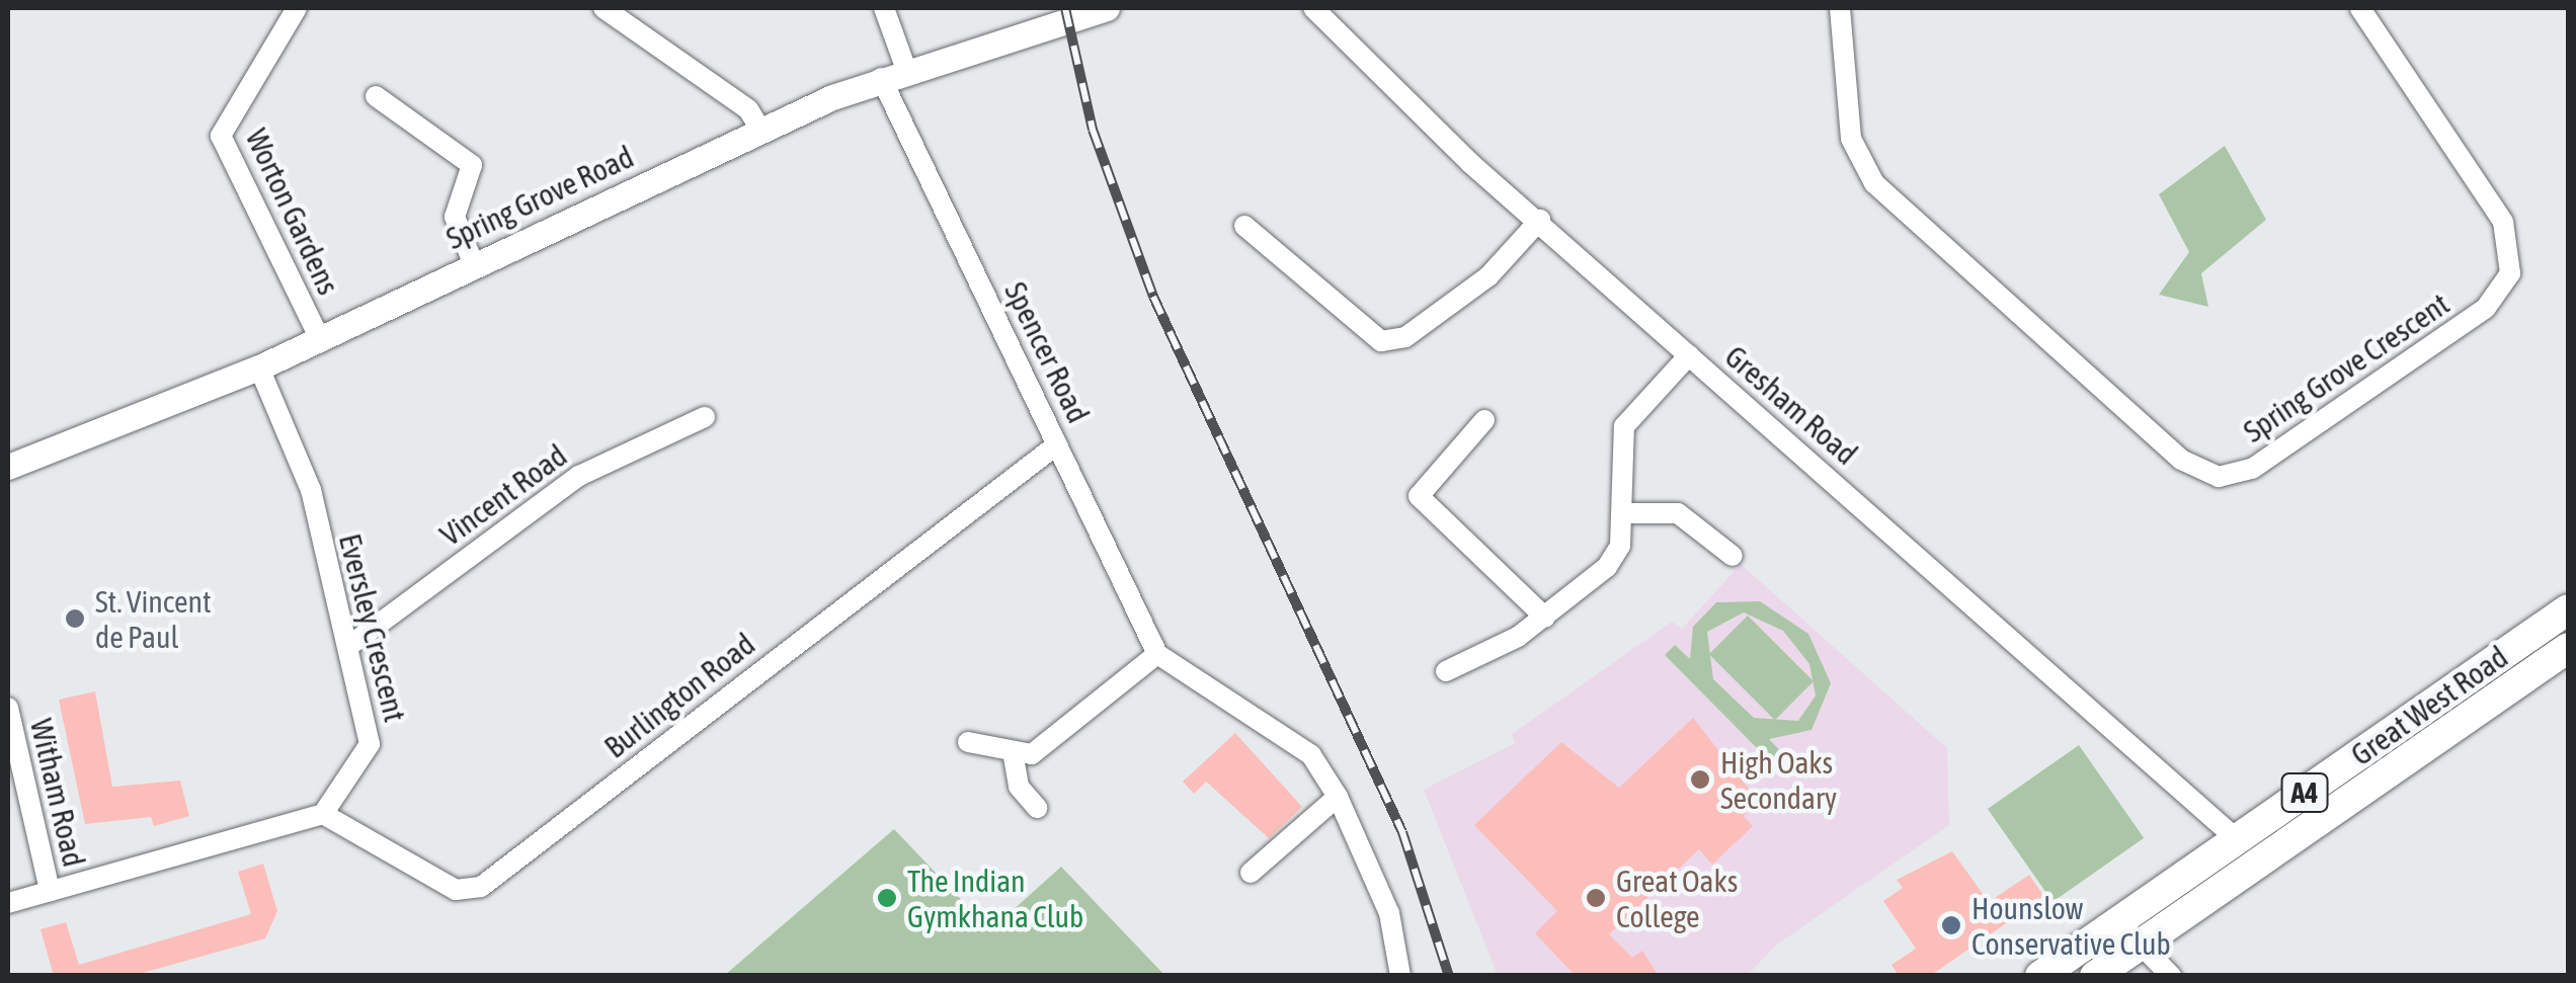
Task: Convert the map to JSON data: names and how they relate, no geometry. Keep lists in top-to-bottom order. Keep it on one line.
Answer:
{"streets":{"highway":["Great West Road","A4"],"main road":["Spring Grove Road"],"street":["Worton Gardens","Spencer Road","Spring Grove Crescent","Gresham Road","Vincent Road","Eversley Crescent","Burlington Road","Witham Road"]},"crossings":[["Spring Grove Road","Worton Gardens"],["Spring Grove Road","Spencer Road"],["Spring Grove Road","Eversley Crescent"],["Spencer Road","Burlington Road"],["Gresham Road","Great West Road"],["Vincent Road","Eversley Crescent"],["Eversley Crescent","Burlington Road"]],"places":["St. Vincent de Paul","High Oaks Secondary","The Indian Gymkhana Club","Great Oaks College","Hounslow Conservative Club"]}
